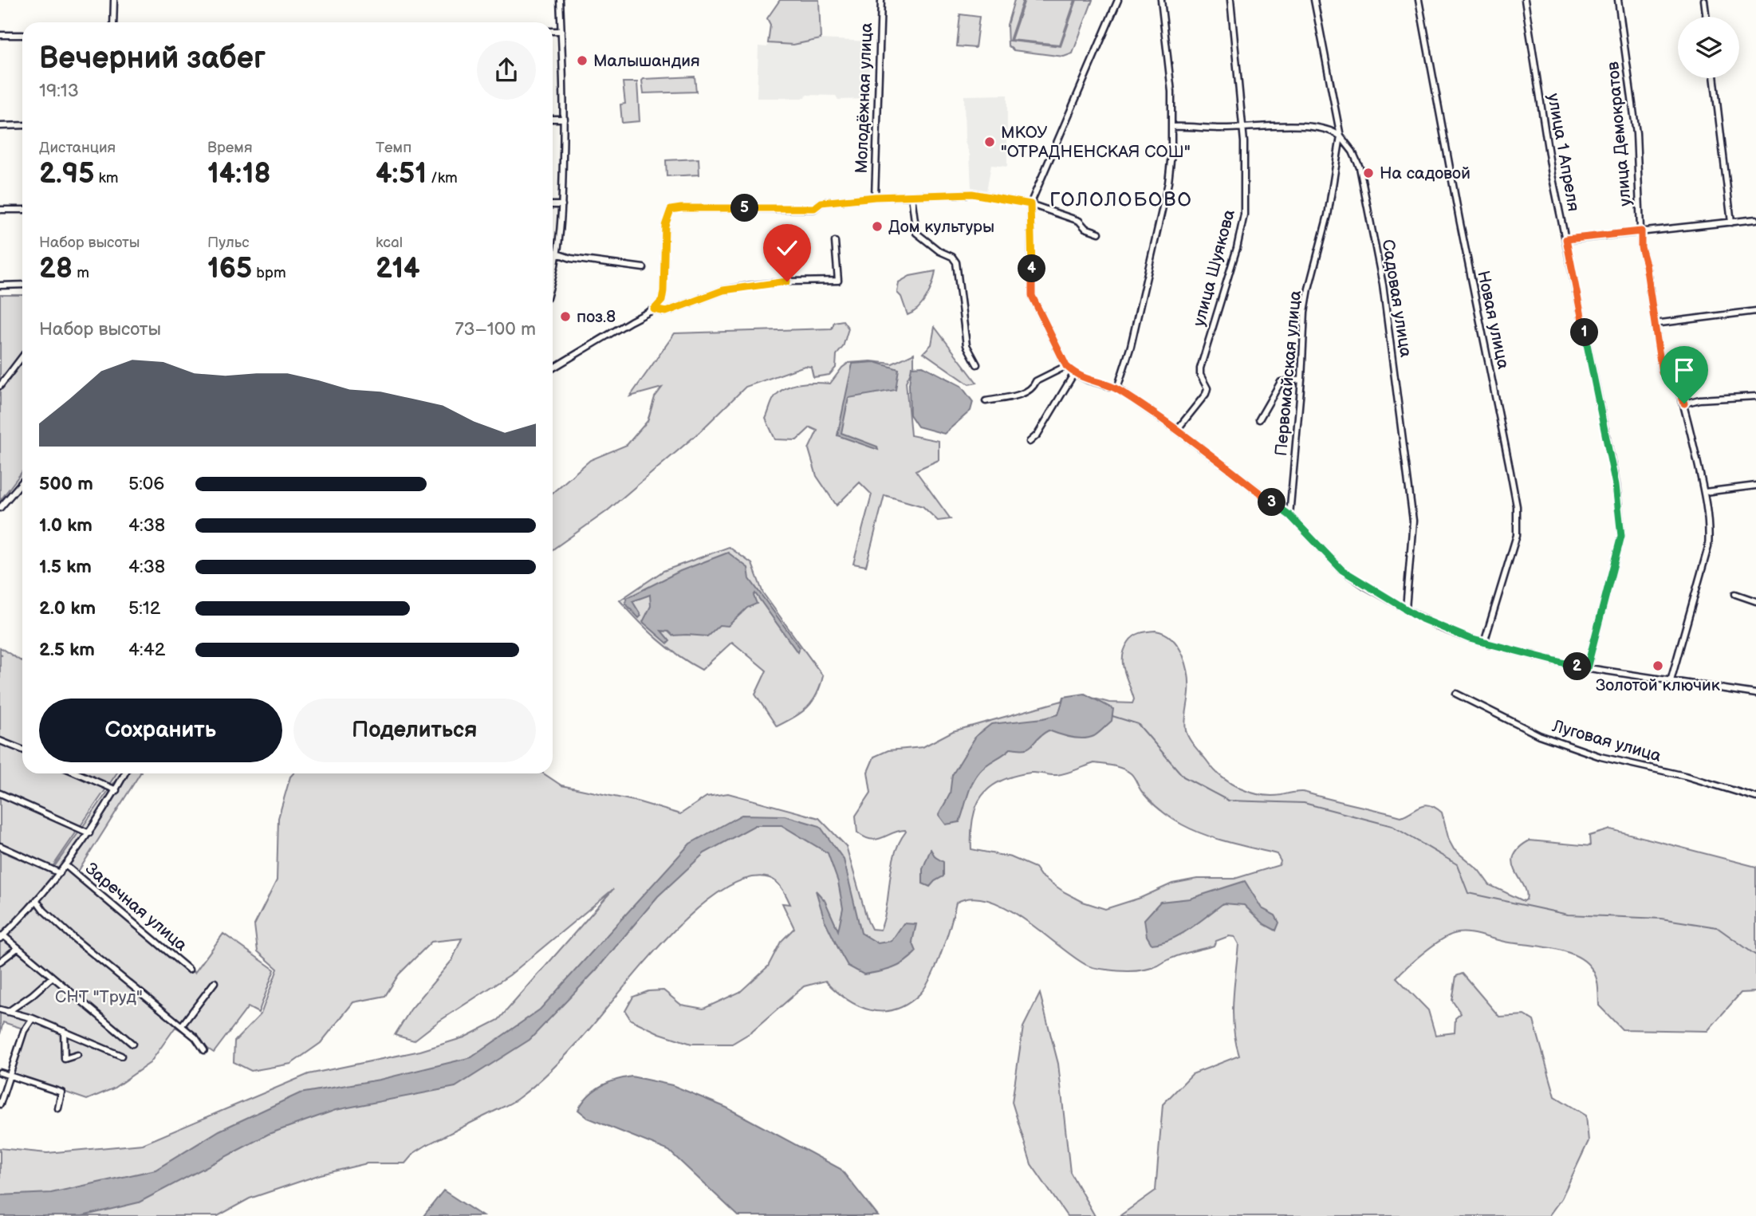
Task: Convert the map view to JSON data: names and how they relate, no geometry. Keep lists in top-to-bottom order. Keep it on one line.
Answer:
{"streets":{"street":["Молодёжная улица","улица Демократов","улица 1 Апреля","улица Шуякова","Садовая улица","Новая улица","Первомайская улица","Луговая улица","Заречная улица"]},"crossings":[["Садовая улица","Первомайская улица"]],"districts":["ГОЛОЛОБОВО"],"parks":["СНТ \"Труд\""],"places":["Малышандия","МКОУ \"ОТРАДНЕНСКАЯ СОШ\"","На садовой","Дом культуры","поз.8","Золотой ключик"],"page":{"heading":["Вечерний забег","19:13"],"stats":[["Дистанция","2.95 km"],["Время","14:18"],["Темп","4:51 /km"],["Набор высоты","28 m"],["Пульс","165 bpm"],["kcal","214"]],"pins":["5","4","1","3","2"],"chart":["Набор высоты","73–100 m"],"list":[{"name":"500 m","note":"5:06"},{"name":"1.0 km","note":"4:38"},{"name":"1.5 km","note":"4:38"},{"name":"2.0 km","note":"5:12"},{"name":"2.5 km","note":"4:42"}],"buttons":["Сохранить","Поделиться"]}}
